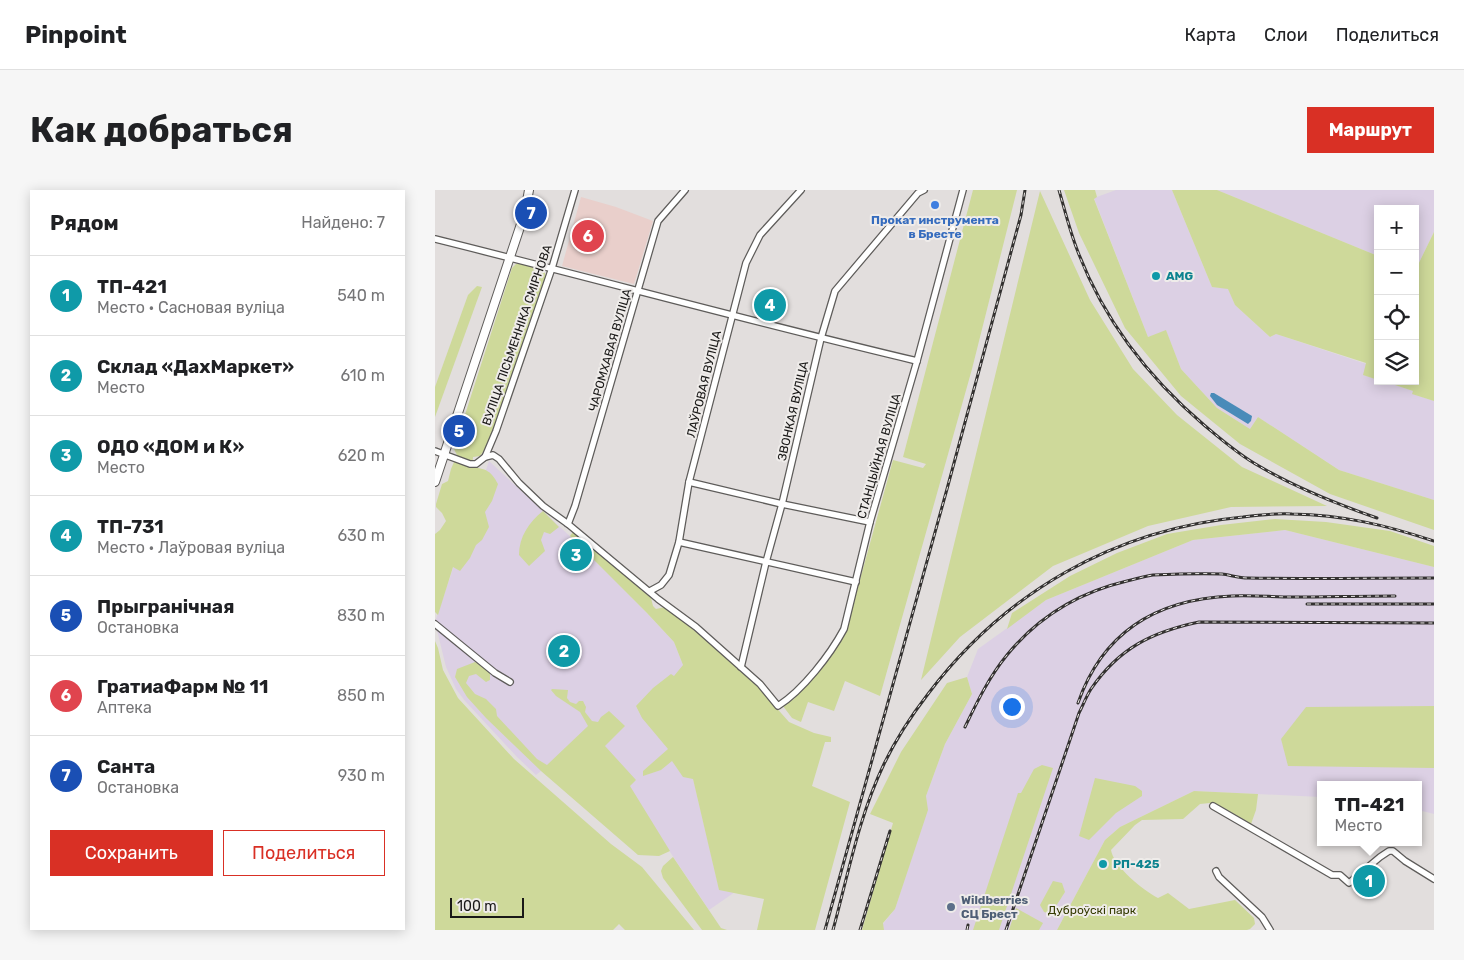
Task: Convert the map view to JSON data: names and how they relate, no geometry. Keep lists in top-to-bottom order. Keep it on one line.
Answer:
{"streets":{"street":["ВУЛІЦА ПІСЬМЕННІКА СМІРНОВА","ЧАРОМХАВАЯ ВУЛІЦА","ЛАЎРОВАЯ ВУЛІЦА","ЗВОНКАЯ ВУЛІЦА","СТАНЦЫЙНАЯ ВУЛІЦА"]},"crossings":[["ЗВОНКАЯ ВУЛІЦА","СТАНЦЫЙНАЯ ВУЛІЦА"]],"parks":["Дуброўскі парк"],"places":["Прокат инструмента в Бресте","AMG","РП-425","Wildberries СЦ Брест"],"scale_bar":"100 m","page":{"header":"Pinpoint","nav":["Карта","Слои","Поделиться"],"buttons":["Маршрут",["Сохранить","Поделиться"]],"title":"Как добраться","heading":["Рядом","Найдено: 7"],"pins":["7","6","4","5","3","2","1"],"map_buttons":["+","−"],"list":[{"mark":"1","name":"ТП-421","note":"Место · Сасновая вуліца","value":"540 m"},{"mark":"2","name":"Склад «ДахМаркет»","note":"Место","value":"610 m"},{"mark":"3","name":"ОДО «ДОМ и К»","note":"Место","value":"620 m"},{"mark":"4","name":"ТП-731","note":"Место · Лаўровая вуліца","value":"630 m"},{"mark":"5","name":"Прыгранічная","note":"Остановка","value":"830 m"},{"mark":"6","name":"ГратиаФарм № 11","note":"Аптека","value":"850 m"},{"mark":"7","name":"Санта","note":"Остановка","value":"930 m"}],"popup":["ТП-421","Место"],"scale":"100 m"}}
